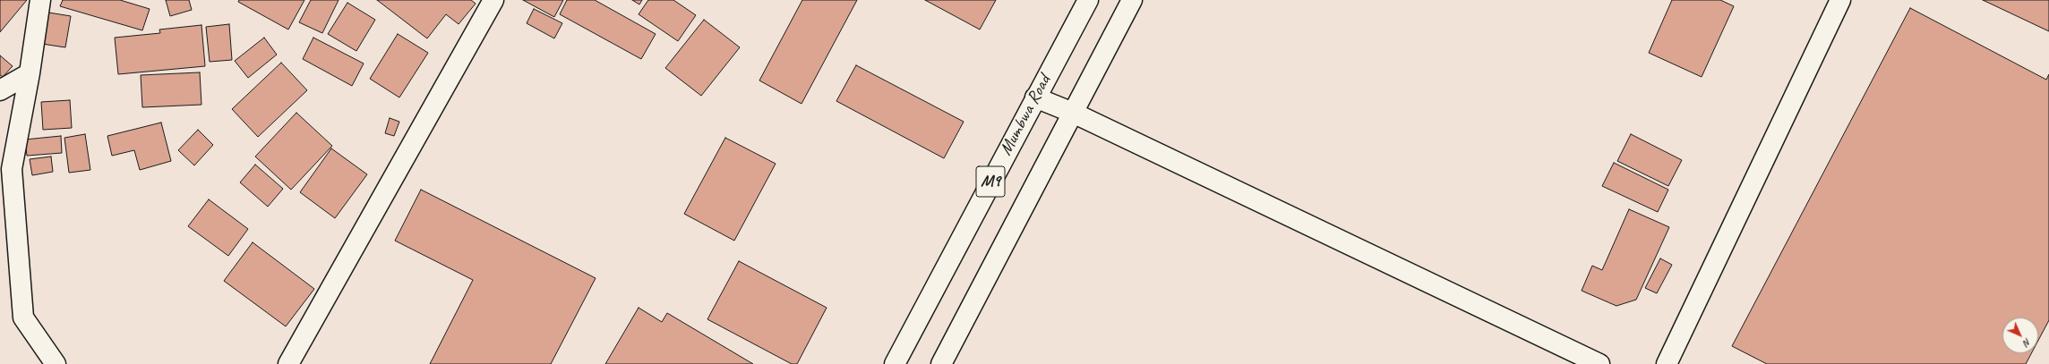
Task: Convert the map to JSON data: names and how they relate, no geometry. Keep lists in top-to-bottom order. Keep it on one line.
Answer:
{"streets":{"street":["Mumbwa Road","M9"]},"north":"bottom right"}
